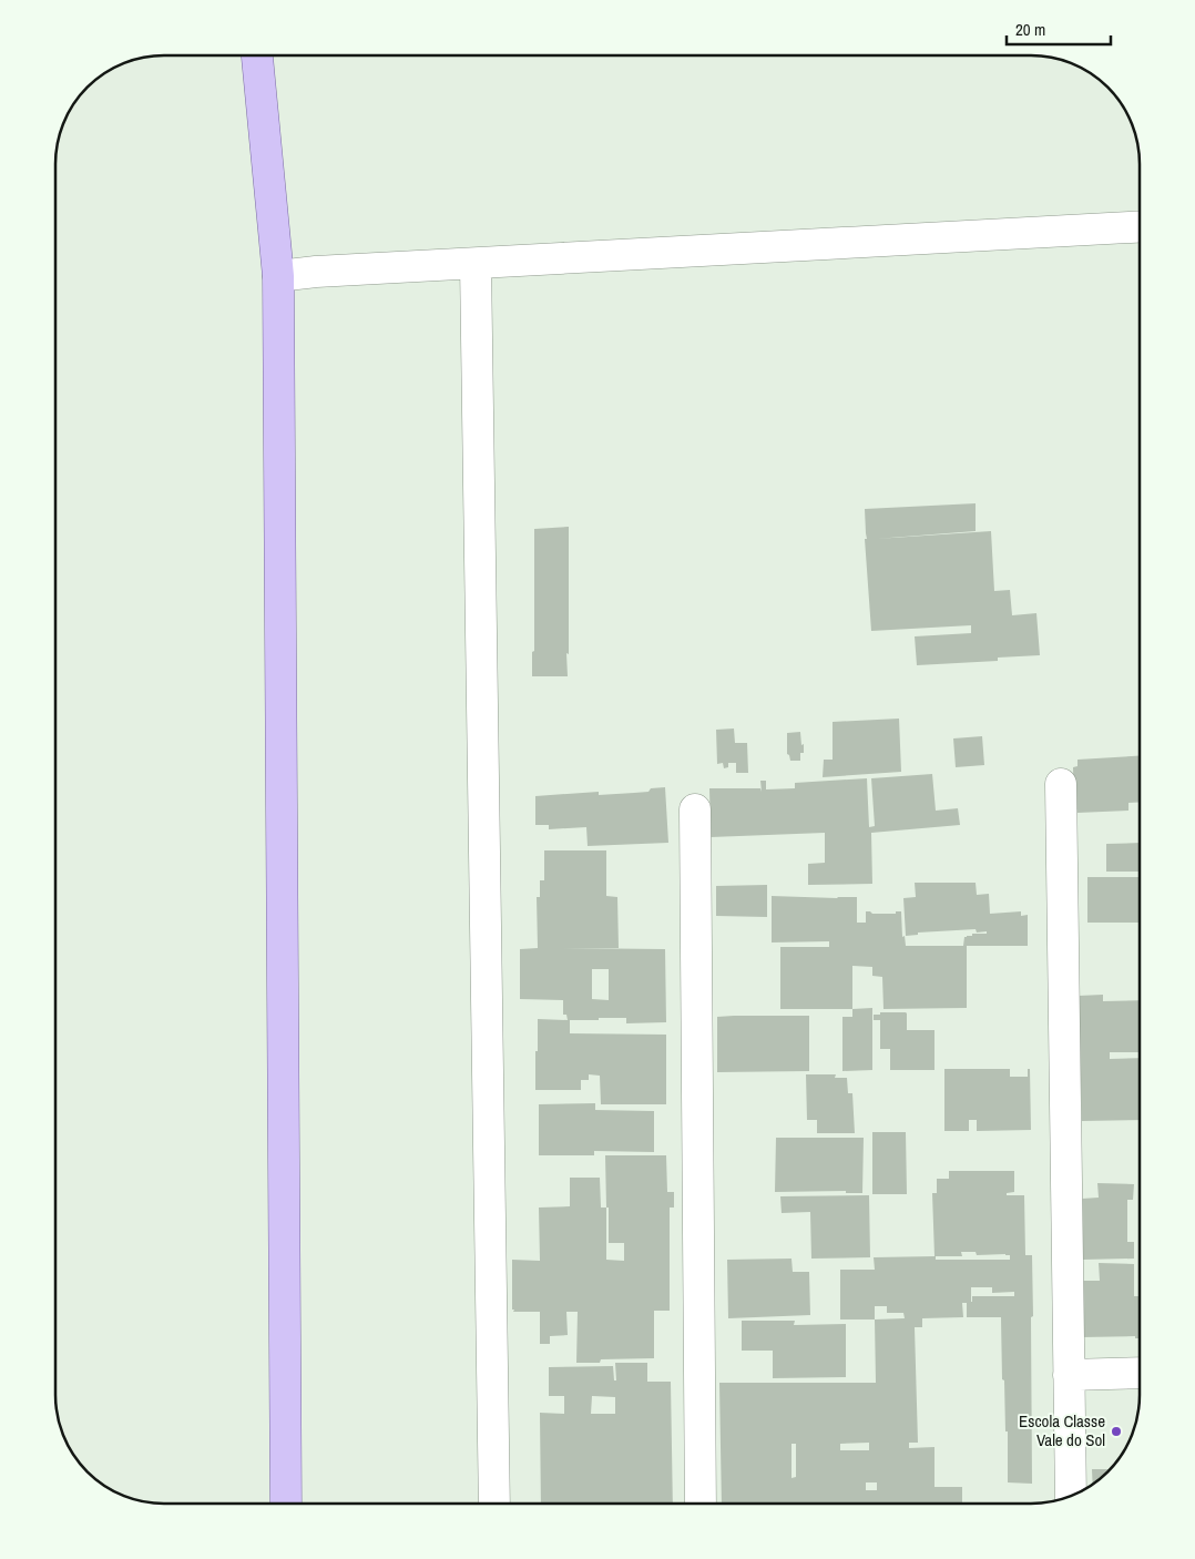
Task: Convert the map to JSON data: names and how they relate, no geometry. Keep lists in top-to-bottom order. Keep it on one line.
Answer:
{"places":["Escola Classe Vale do Sol"],"scale_bar":"20 m"}
